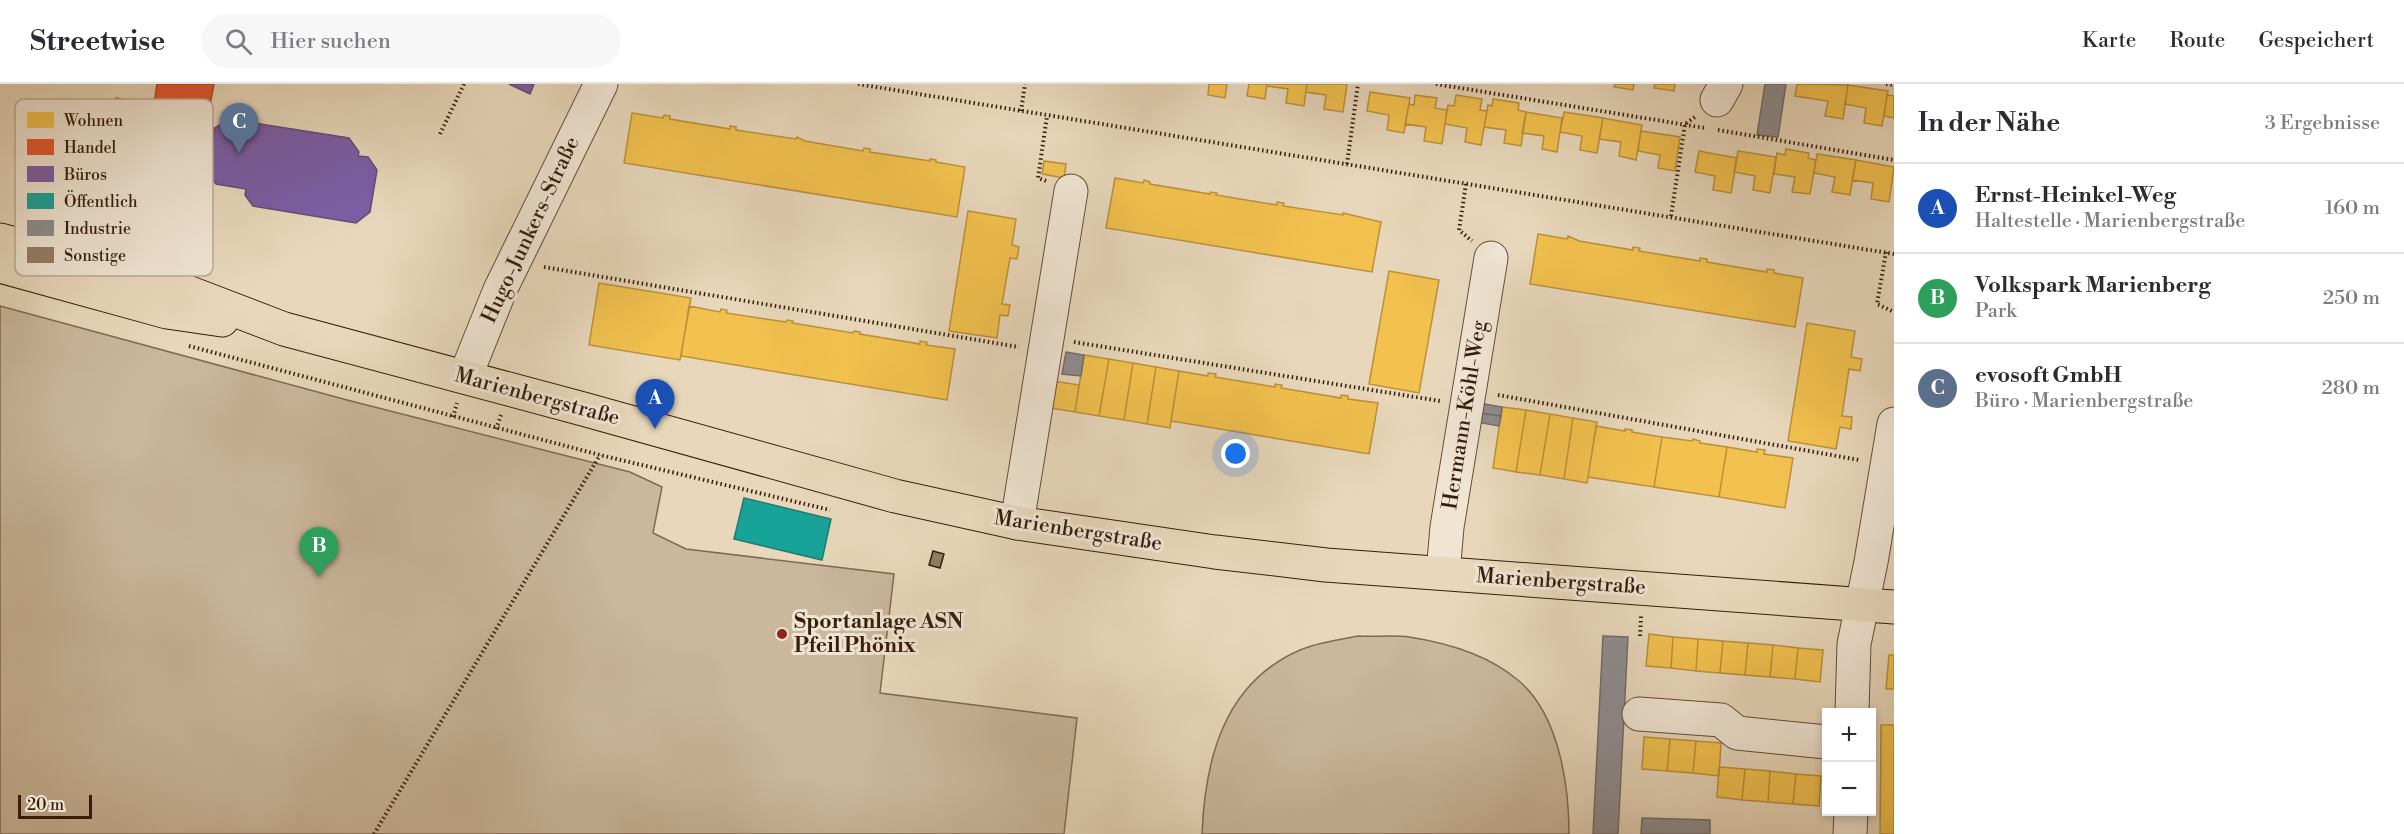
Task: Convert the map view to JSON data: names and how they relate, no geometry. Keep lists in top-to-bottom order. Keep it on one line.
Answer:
{"streets":{"main road":["Marienbergstraße"],"street":["Hugo-Junkers-Straße","Hermann-Köhl-Weg"]},"crossings":[["Hugo-Junkers-Straße","Marienbergstraße"],["Marienbergstraße","Hermann-Köhl-Weg"]],"places":["Sportanlage ASN Pfeil Phönix"],"legend":["Wohnen","Handel","Büros","Öffentlich","Industrie","Sonstige"],"scale_bar":"20 m","page":{"header":"Streetwise","search":"Hier suchen","nav":["Karte","Route","Gespeichert"],"heading":["In der Nähe","3 Ergebnisse"],"pins":["C","A","B"],"list":[{"mark":"A","name":"Ernst-Heinkel-Weg","note":"Haltestelle · Marienbergstraße","value":"160 m"},{"mark":"B","name":"Volkspark Marienberg","note":"Park","value":"250 m"},{"mark":"C","name":"evosoft GmbH","note":"Büro · Marienbergstraße","value":"280 m"}],"map_buttons":["+","−"],"scale":"20 m"}}
